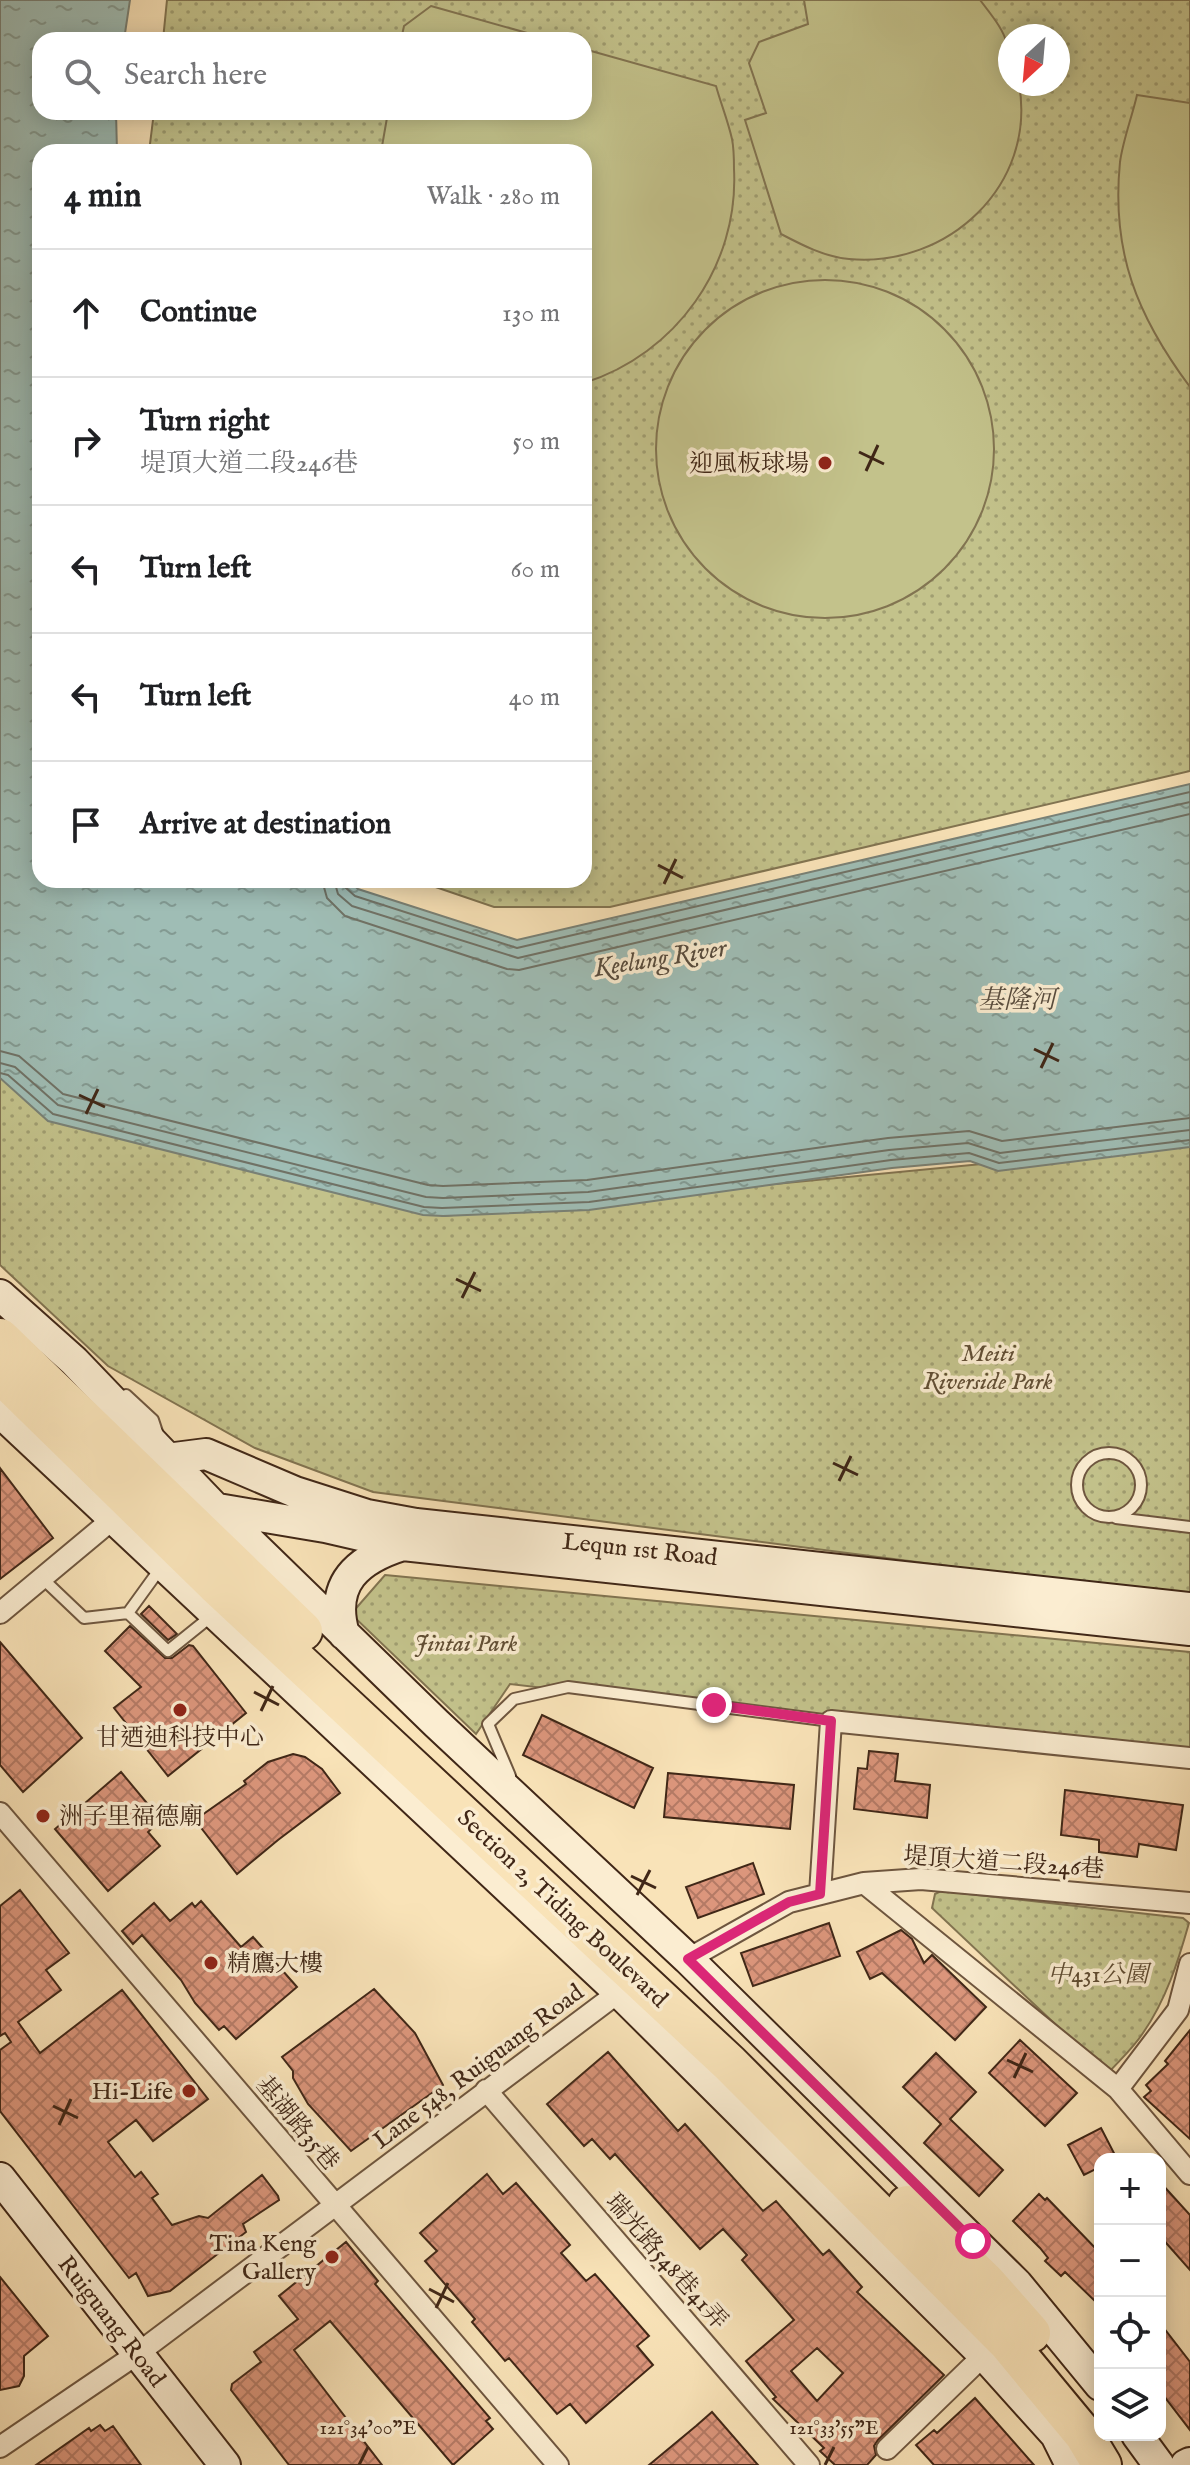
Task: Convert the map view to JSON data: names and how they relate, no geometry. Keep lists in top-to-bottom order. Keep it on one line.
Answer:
{"streets":{"highway":["Section 2, Tiding Boulevard"],"street":["Lequn 1st Road","堤頂大道二段246巷","Lane 548, Ruiguang Road","基湖路35巷","瑞光路548巷41弄","Ruiguang Road"]},"crossings":[["Lequn 1st Road","Section 2, Tiding Boulevard"],["堤頂大道二段246巷","Section 2, Tiding Boulevard"],["Section 2, Tiding Boulevard","Lane 548, Ruiguang Road"],["Lane 548, Ruiguang Road","基湖路35巷"],["Lane 548, Ruiguang Road","瑞光路548巷41弄"],["Lane 548, Ruiguang Road","Ruiguang Road"]],"water":["Keelung River","基隆河"],"parks":["Meiti Riverside Park","Jintai Park","中431公園"],"places":["迎風板球場","甘迺迪科技中心","洲子里福德廟","精鷹大樓","Hi-Life","Tina Keng Gallery"],"north":"bottom left","page":{"search":"Search here","heading":["4 min","Walk · 280 m"],"list":[["Continue","130 m"],["Turn right","堤頂大道二段246巷","50 m"],["Turn left","60 m"],["Turn left","40 m"],"Arrive at destination"],"map_buttons":["+","−"]},"coordinates":["121°34'00\"E","121°33'55\"E"]}
